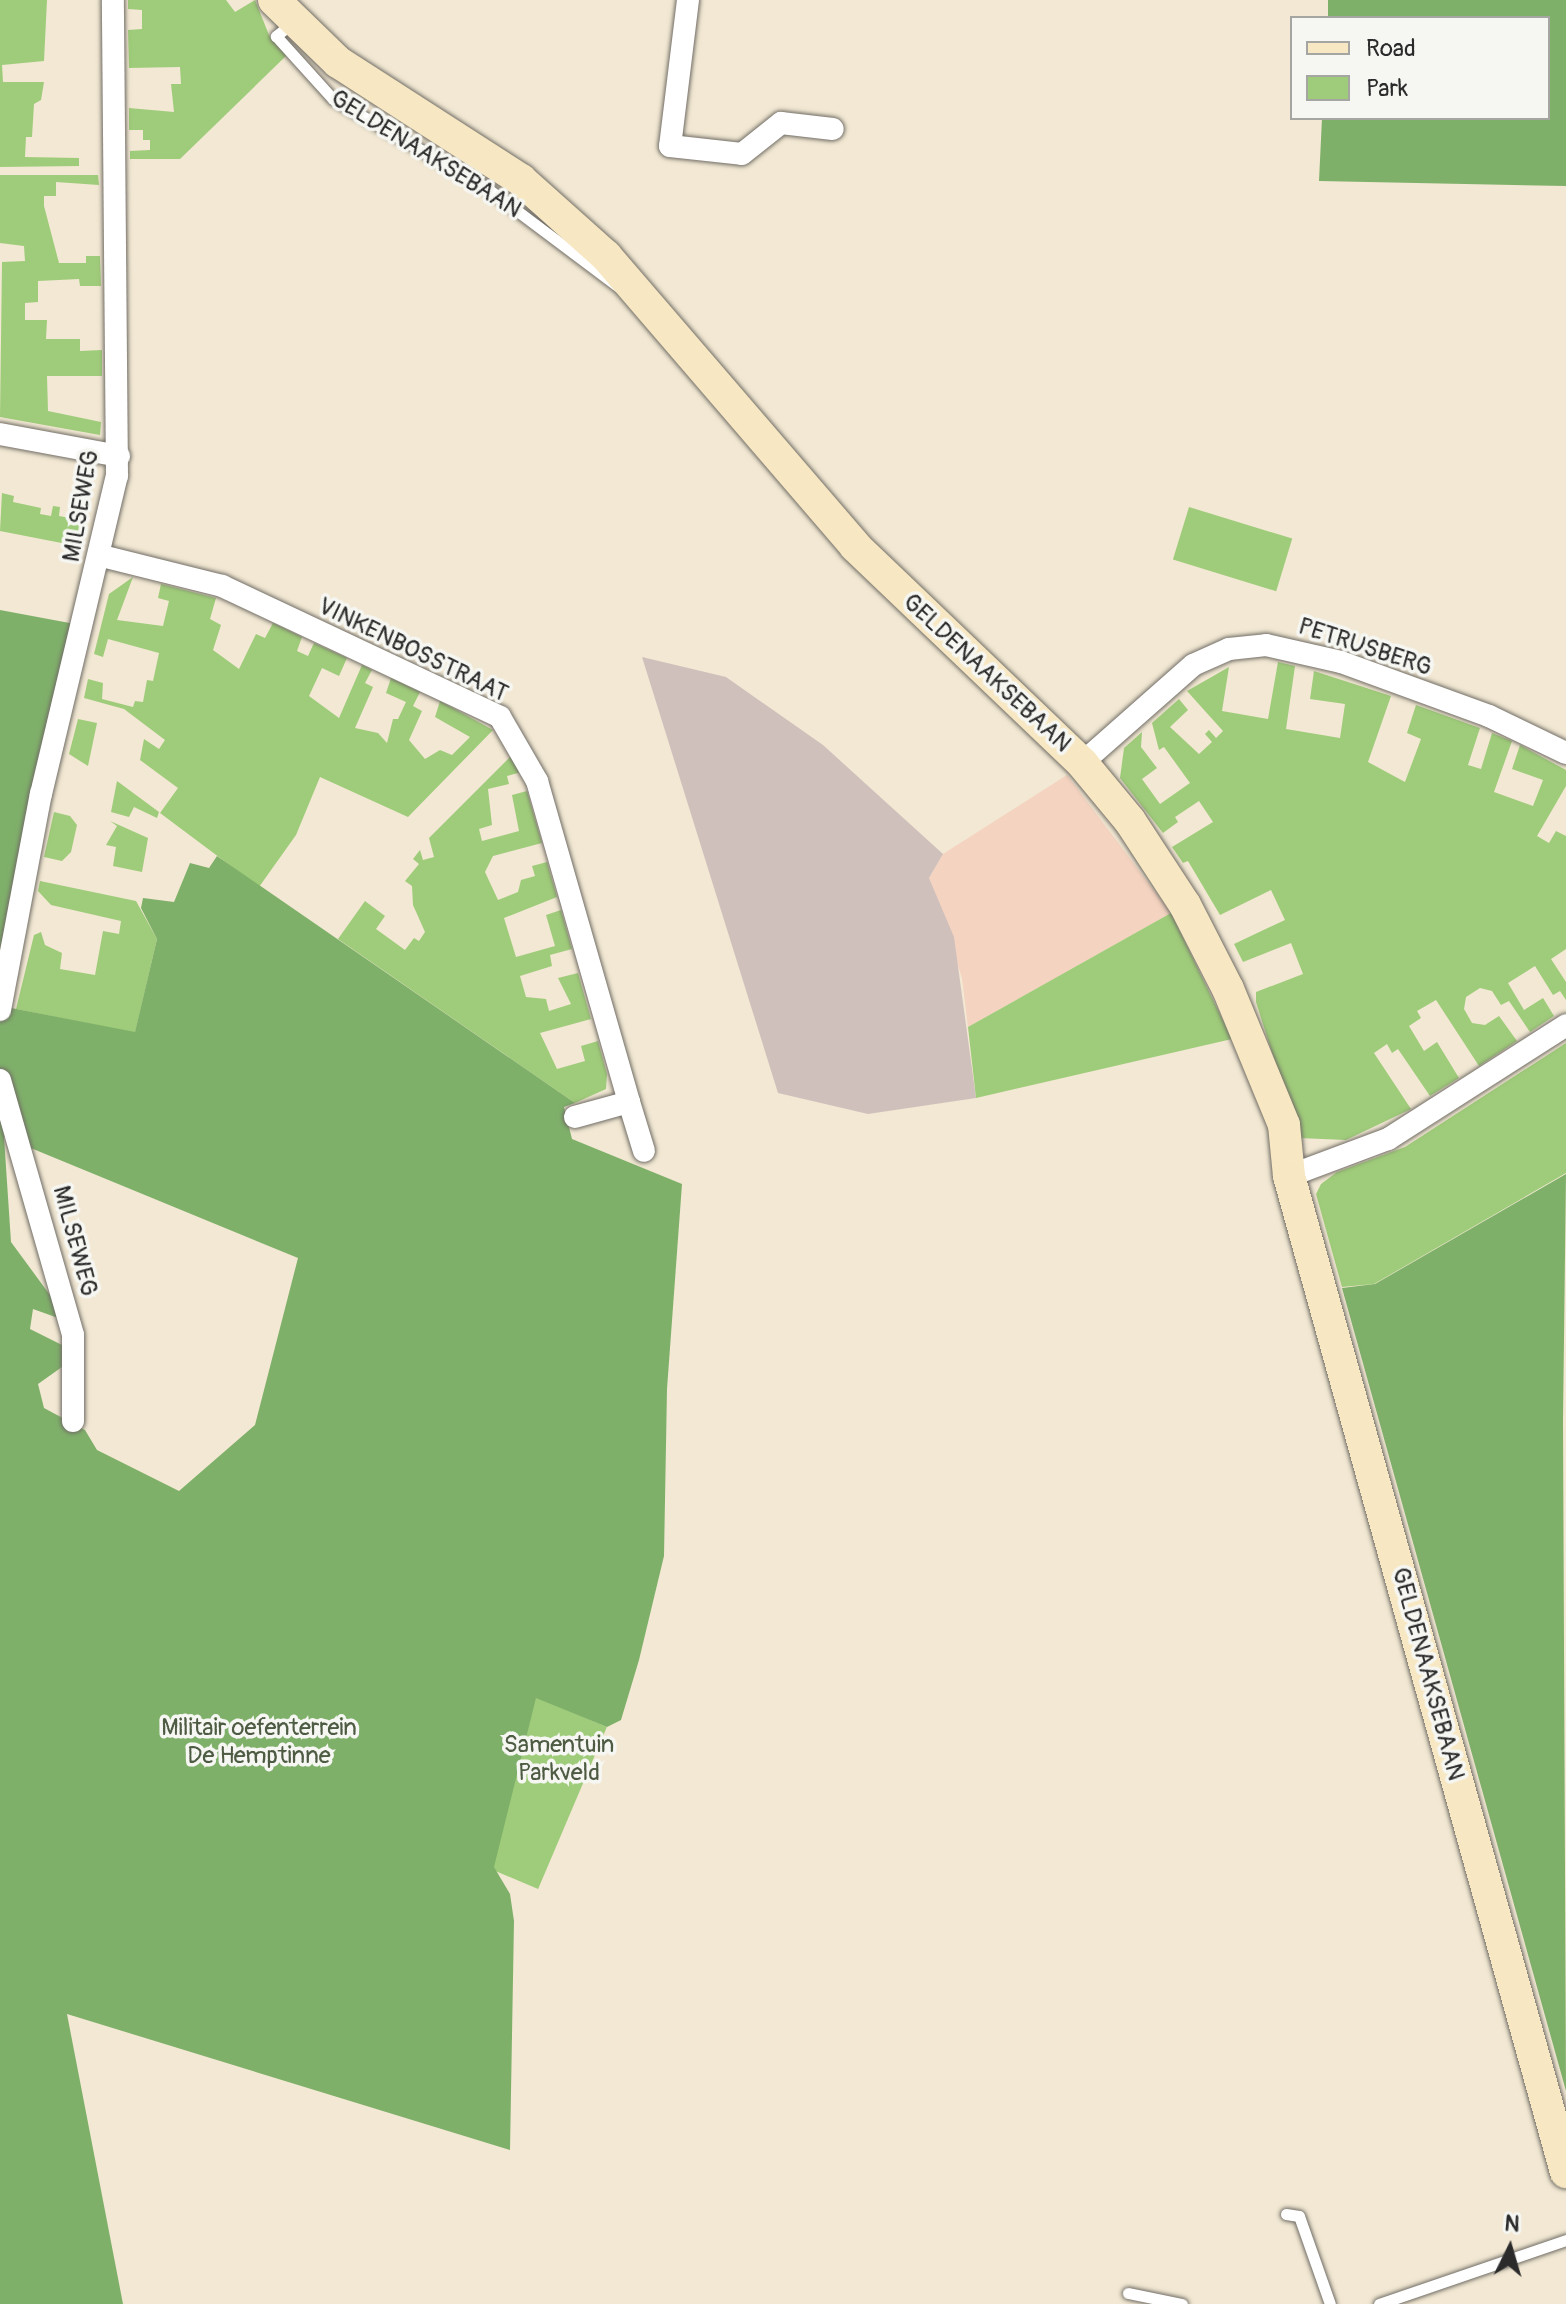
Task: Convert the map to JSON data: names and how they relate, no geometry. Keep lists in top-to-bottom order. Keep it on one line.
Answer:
{"streets":{"street":["GELDENAAKSEBAAN","MILSEWEG","PETRUSBERG","VINKENBOSSTRAAT"]},"crossings":[["GELDENAAKSEBAAN","PETRUSBERG"],["MILSEWEG","VINKENBOSSTRAAT"]],"parks":["Militair oefenterrein De Hemptinne","Samentuin Parkveld"],"legend":["Road","Park"],"north":"top"}
